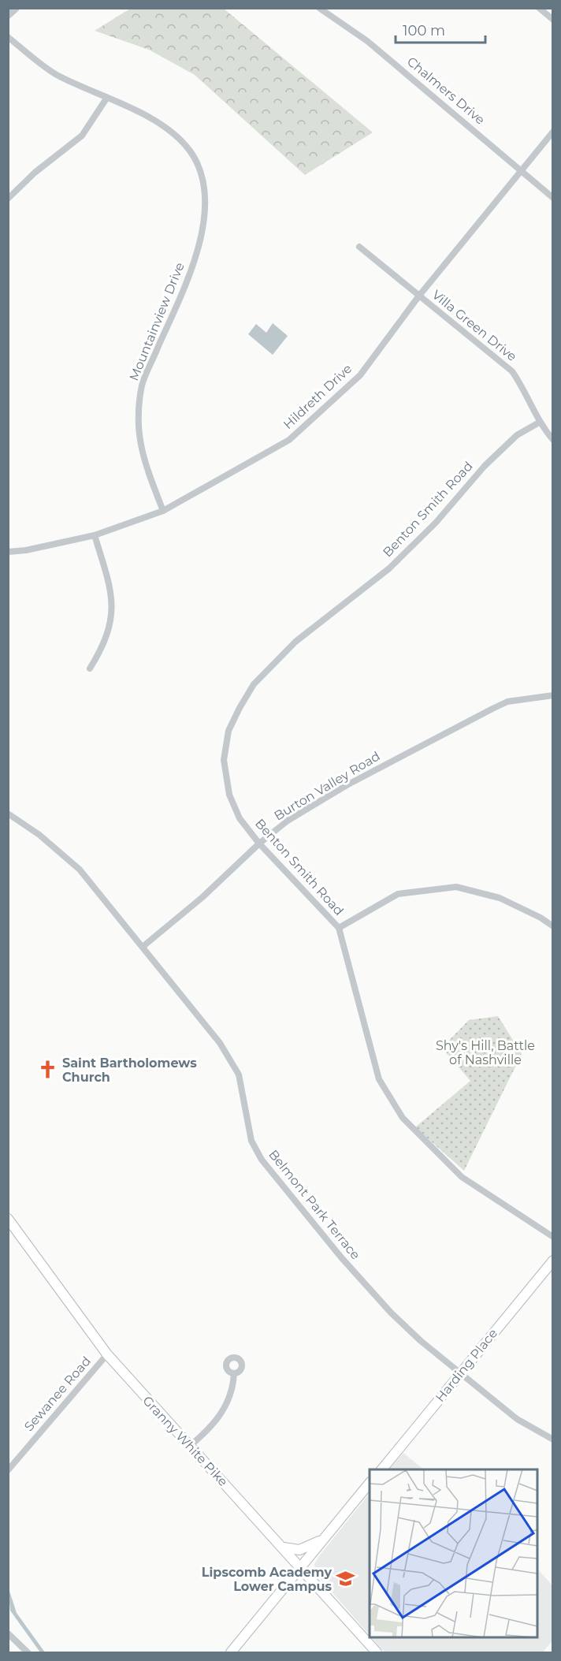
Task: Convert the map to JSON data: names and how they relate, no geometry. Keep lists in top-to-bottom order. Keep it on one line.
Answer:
{"streets":{"main road":["Harding Place","Granny White Pike"],"street":["Chalmers Drive","Mountainview Drive","Villa Green Drive","Hildreth Drive","Benton Smith Road","Burton Valley Road","Belmont Park Terrace","Sewanee Road"]},"crossings":[["Chalmers Drive","Hildreth Drive"],["Mountainview Drive","Hildreth Drive"],["Villa Green Drive","Hildreth Drive"],["Villa Green Drive","Benton Smith Road"],["Benton Smith Road","Burton Valley Road"],["Burton Valley Road","Belmont Park Terrace"],["Belmont Park Terrace","Harding Place"],["Sewanee Road","Granny White Pike"]],"parks":["Shy's Hill, Battle of Nashville"],"places":{"church":["Saint Bartholomews Church"],"school or university":["Lipscomb Academy Lower Campus"]},"scale_bar":"100 m"}
